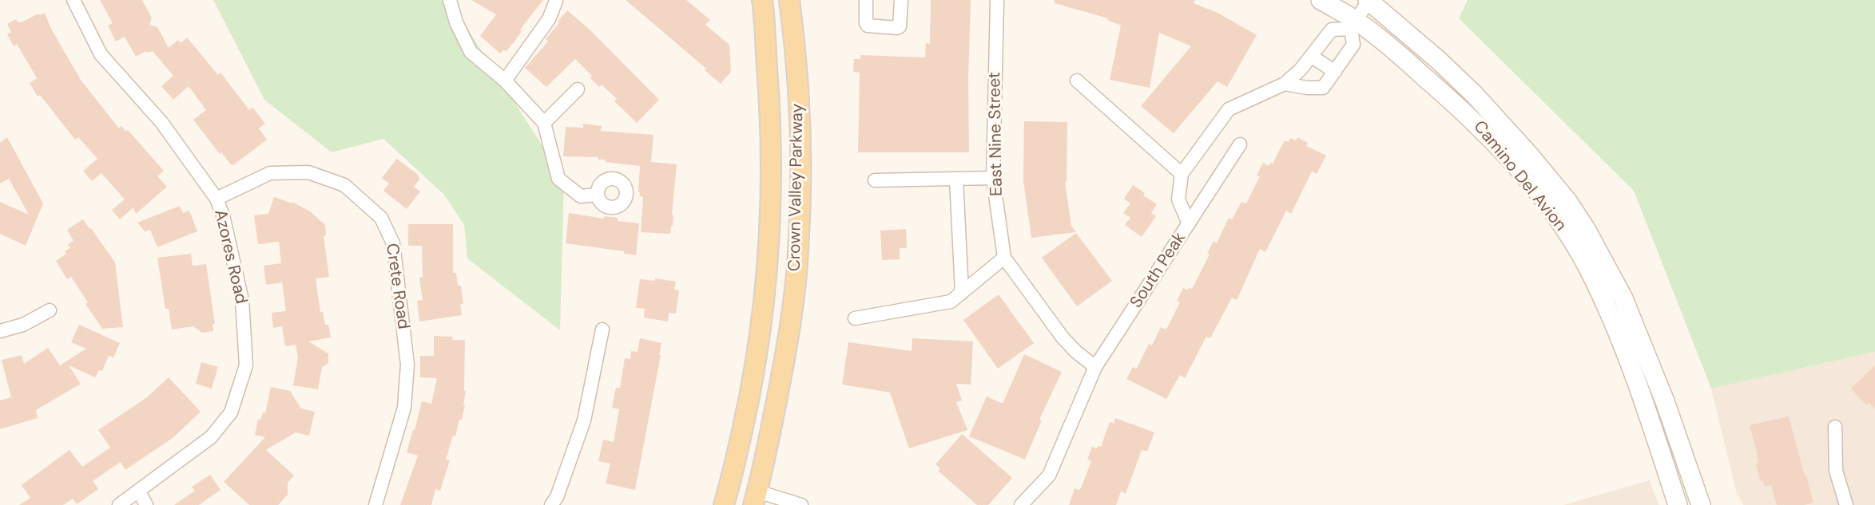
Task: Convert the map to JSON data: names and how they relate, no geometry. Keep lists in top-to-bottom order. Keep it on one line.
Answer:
{"streets":{"main road":["Camino Del Avion","Crown Valley Parkway"],"street":["East Nine Street","Azores Road","South Peak","Crete Road"]},"crossings":[["East Nine Street","South Peak"],["Azores Road","Crete Road"]]}
